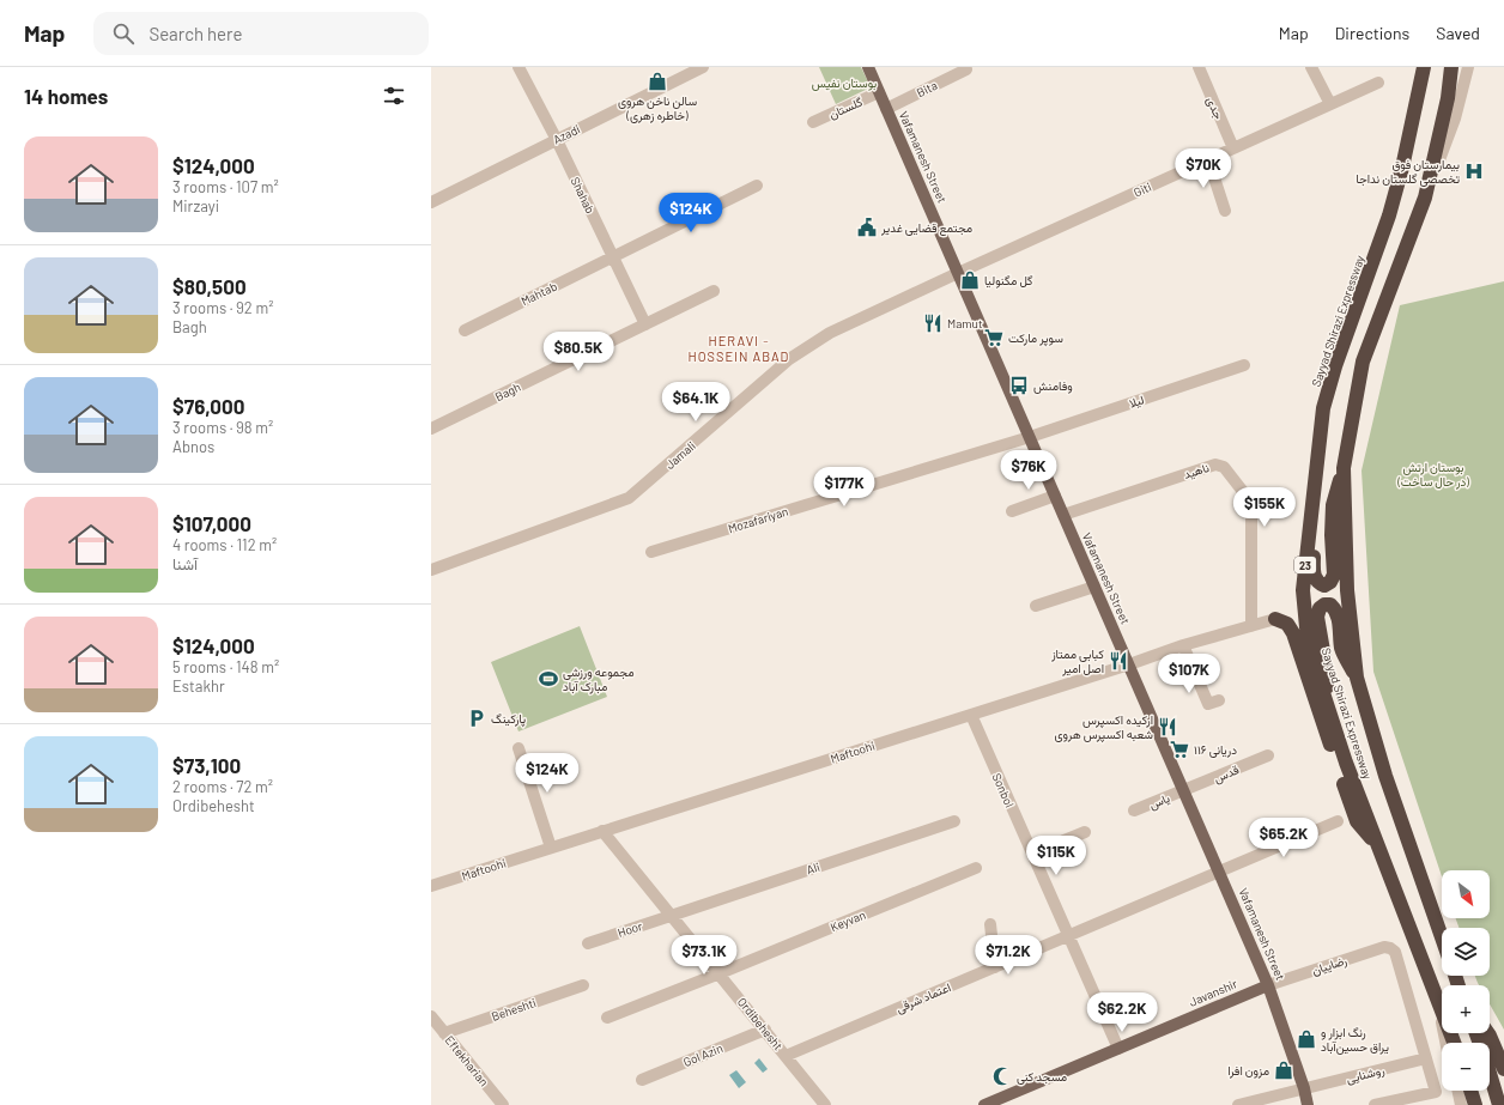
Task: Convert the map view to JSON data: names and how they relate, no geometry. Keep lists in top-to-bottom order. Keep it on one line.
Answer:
{"streets":{"highway":["Sayyad Shirazi Expressway","23"],"main road":["Vafamanesh Street","Javanshir"],"street":["Bita","گلستان","جدی","Azadi","Giti","Shahab","Mahtab","Bagh","لیلا","Jamali","ناهید","Mozafariyan","Maftoohi","قدس","Sonbol","یاس","Ali","Keyvan","Hoor","رضاییان","اعتماد شرقی","Beheshti","Ordibehesht","Gol Azin","Eftekharian","روشنایی"]},"crossings":[["Bita","Vafamanesh Street"],["گلستان","Vafamanesh Street"],["جدی","Giti"],["Azadi","Shahab"],["Vafamanesh Street","Giti"],["Vafamanesh Street","لیلا"],["Vafamanesh Street","Jamali"],["Vafamanesh Street","ناهید"],["Vafamanesh Street","Mozafariyan"],["Vafamanesh Street","Maftoohi"],["Vafamanesh Street","قدس"],["Vafamanesh Street","یاس"],["Vafamanesh Street","رضاییان"],["Vafamanesh Street","Javanshir"],["Vafamanesh Street","اعتماد شرقی"],["Vafamanesh Street","روشنایی"],["Giti","Jamali"],["Shahab","Mahtab"],["Shahab","Bagh"],["لیلا","Mozafariyan"],["ناهید","Maftoohi"],["Maftoohi","Sonbol"],["Maftoohi","Ordibehesht"],["قدس","یاس"],["Sonbol","Javanshir"],["Sonbol","اعتماد شرقی"],["Ali","Hoor"],["Ali","Ordibehesht"],["Keyvan","Ordibehesht"],["Hoor","Ordibehesht"],["رضاییان","Javanshir"],["رضاییان","روشنایی"],["اعتماد شرقی","Ordibehesht"],["Beheshti","Eftekharian"],["Ordibehesht","Gol Azin"]],"districts":["HERAVI - HOSSEIN ABAD"],"parks":["بوستان نفیس","بوستان ارتش (در حال ساخت)"],"places":{"shop":["سالن ناخن هروی (خاطره زهری)","گل مگنولیا","رنگ ابزار و یراق حسین‌آباد","مزون افرا"],"hospital":["بیمارستان فوق تخصصی گلستان نداجا"],"public building":["مجتمع قضایی غدیر"],"restaurant":["Mamut","کبابی ممتاز اصل امیر","ارکیده اکسپرس شعبه اکسپرس هروی"],"supermarket":["سوپر مارکت","دریانی ١١۶"],"bus stop":["وفامنش"],"sports":["مجموعه ورزشی مبارک آباد"],"parking":["پارکینگ"],"mosque":["مسجد کنی"]},"north":"bottom right","page":{"header":"Map","search":"Search here","nav":["Map","Directions","Saved"],"heading":"14 homes","list":[{"name":"$124,000","note":"3 rooms · 107 m² · Mirzayi"},{"name":"$80,500","note":"3 rooms · 92 m² · Bagh"},{"name":"$76,000","note":"3 rooms · 98 m² · Abnos"},{"name":"$107,000","note":"4 rooms · 112 m² · آشنا"},{"name":"$124,000","note":"5 rooms · 148 m² · Estakhr"},{"name":"$73,100","note":"2 rooms · 72 m² · Ordibehesht"}],"price":["$70K","$124K","$80.5K","$64.1K","$76K","$177K","$155K","$107K","$124K","$65.2K","$115K","$73.1K","$71.2K","$62.2K"],"map_buttons":["+","−"]}}
